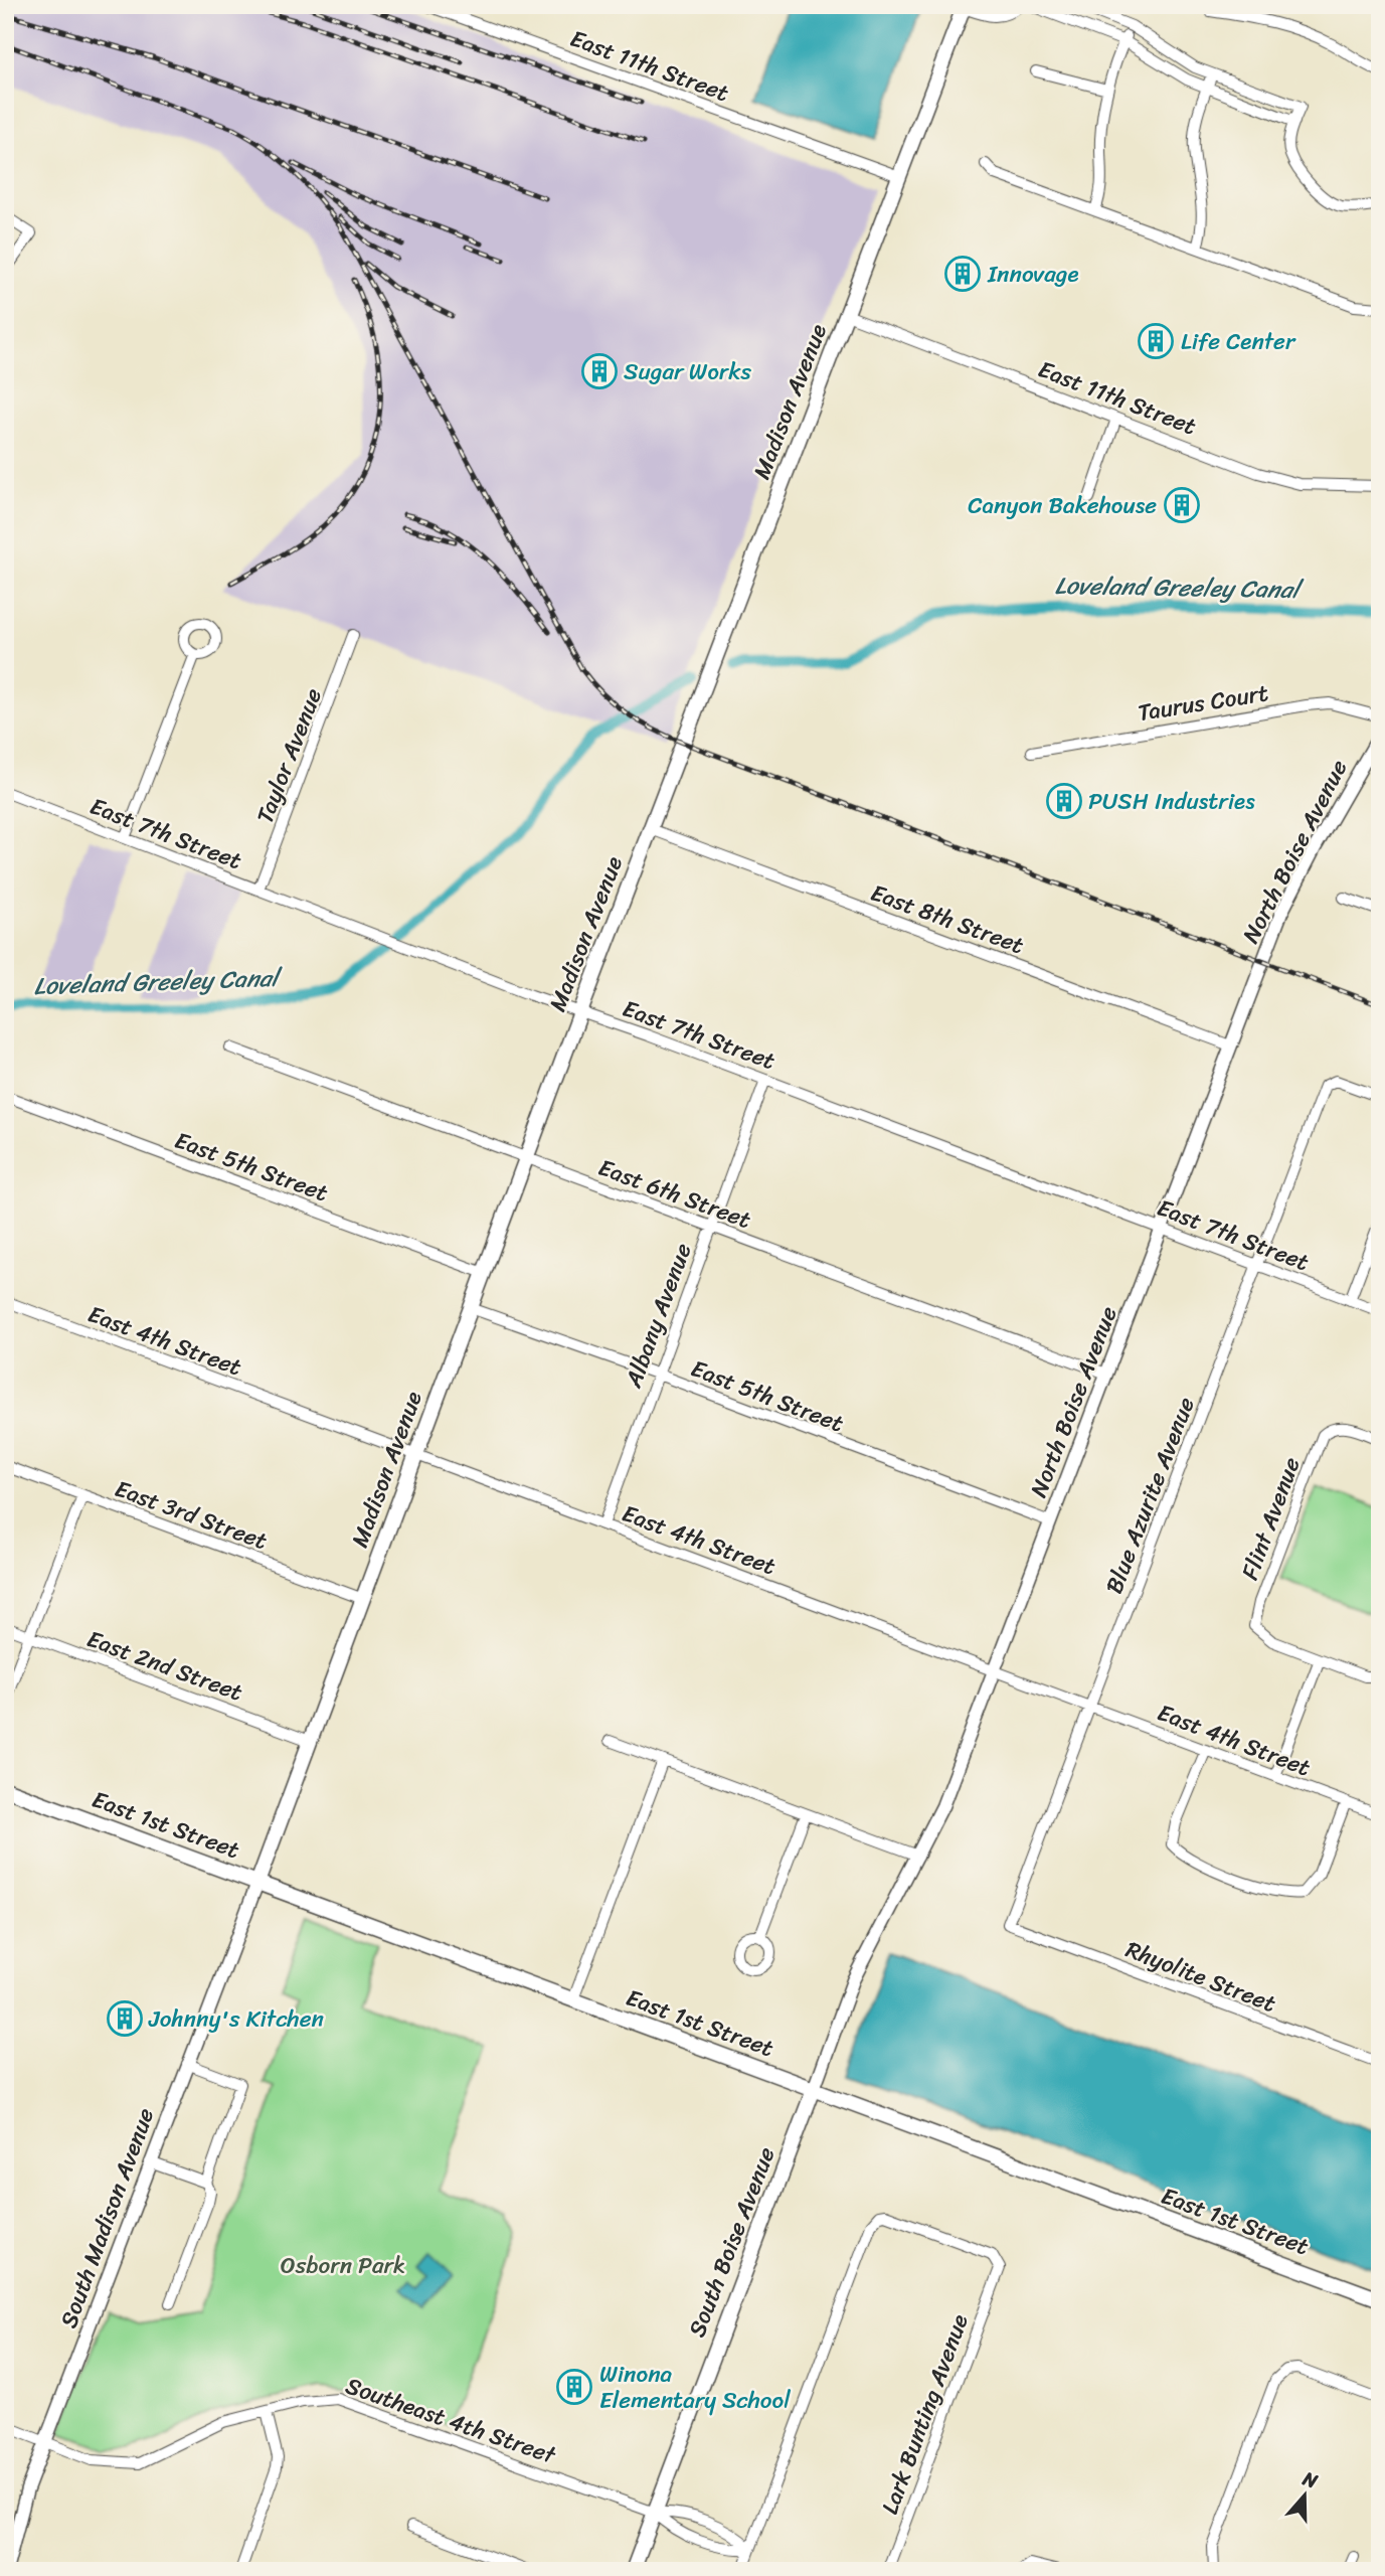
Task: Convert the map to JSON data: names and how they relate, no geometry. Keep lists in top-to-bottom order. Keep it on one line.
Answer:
{"streets":{"main road":["Madison Avenue","East 1st Street","South Boise Avenue"],"street":["East 11th Street","Taurus Court","Taylor Avenue","East 7th Street","North Boise Avenue","East 8th Street","East 5th Street","East 6th Street","Albany Avenue","East 4th Street","Blue Azurite Avenue","East 3rd Street","Flint Avenue","East 2nd Street","Rhyolite Street","South Madison Avenue","Lark Bunting Avenue","Southeast 4th Street"]},"crossings":[["East 11th Street","Madison Avenue"],["Madison Avenue","East 7th Street"],["Madison Avenue","East 8th Street"],["Madison Avenue","East 5th Street"],["Madison Avenue","East 6th Street"],["Madison Avenue","East 4th Street"],["Madison Avenue","East 3rd Street"],["Madison Avenue","East 2nd Street"],["Madison Avenue","East 1st Street"],["Madison Avenue","South Madison Avenue"],["Taylor Avenue","East 7th Street"],["East 7th Street","North Boise Avenue"],["East 7th Street","Albany Avenue"],["East 7th Street","Blue Azurite Avenue"],["North Boise Avenue","East 8th Street"],["North Boise Avenue","East 5th Street"],["North Boise Avenue","East 6th Street"],["North Boise Avenue","East 4th Street"],["North Boise Avenue","East 1st Street"],["North Boise Avenue","South Boise Avenue"],["East 5th Street","Albany Avenue"],["East 6th Street","Albany Avenue"],["Albany Avenue","East 4th Street"],["East 4th Street","Blue Azurite Avenue"],["Blue Azurite Avenue","Rhyolite Street"],["East 1st Street","South Madison Avenue"],["East 1st Street","South Boise Avenue"],["South Madison Avenue","Southeast 4th Street"],["South Boise Avenue","Southeast 4th Street"]],"water":["Loveland Greeley Canal"],"parks":["Osborn Park"],"places":{"building":["Innovage","Life Center","Sugar Works","Canyon Bakehouse","PUSH Industries","Johnny's Kitchen","Winona Elementary School"]},"north":"top"}
